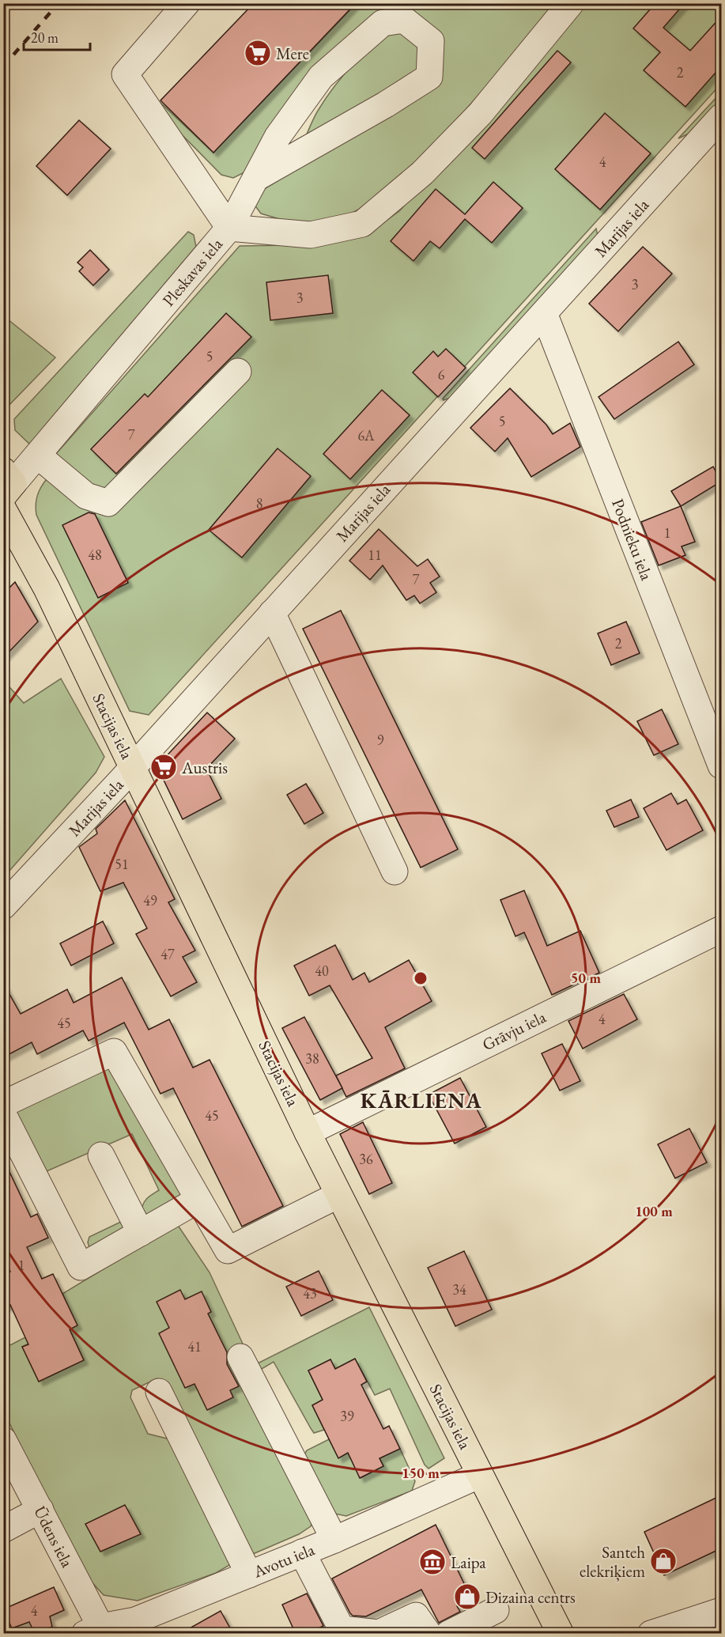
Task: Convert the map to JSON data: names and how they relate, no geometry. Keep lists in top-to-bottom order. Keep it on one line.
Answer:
{"streets":{"main road":["Stacijas iela"],"street":["Marijas iela","Pleskavas iela","Podnieku iela","Grāvju iela","Ūdens iela","Avotu iela"]},"crossings":[["Marijas iela","Podnieku iela"],["Marijas iela","Stacijas iela"],["Stacijas iela","Grāvju iela"],["Stacijas iela","Avotu iela"],["Ūdens iela","Avotu iela"]],"districts":["KĀRLIENA"],"places":{"supermarket":["Mere","Austris"],"shop":["Santeh elekriķiem","Dizaina centrs"],"museum":["Laipa"]},"house_numbers":["2","4","3","3","5","6","5","7","6A","8","1","48","11","7","2","9","51","49","47","40","4","45","38","45","36","1","34","43","41","39","4"],"scale_bar":"20 m","rings":["50 m","100 m","150 m"]}
